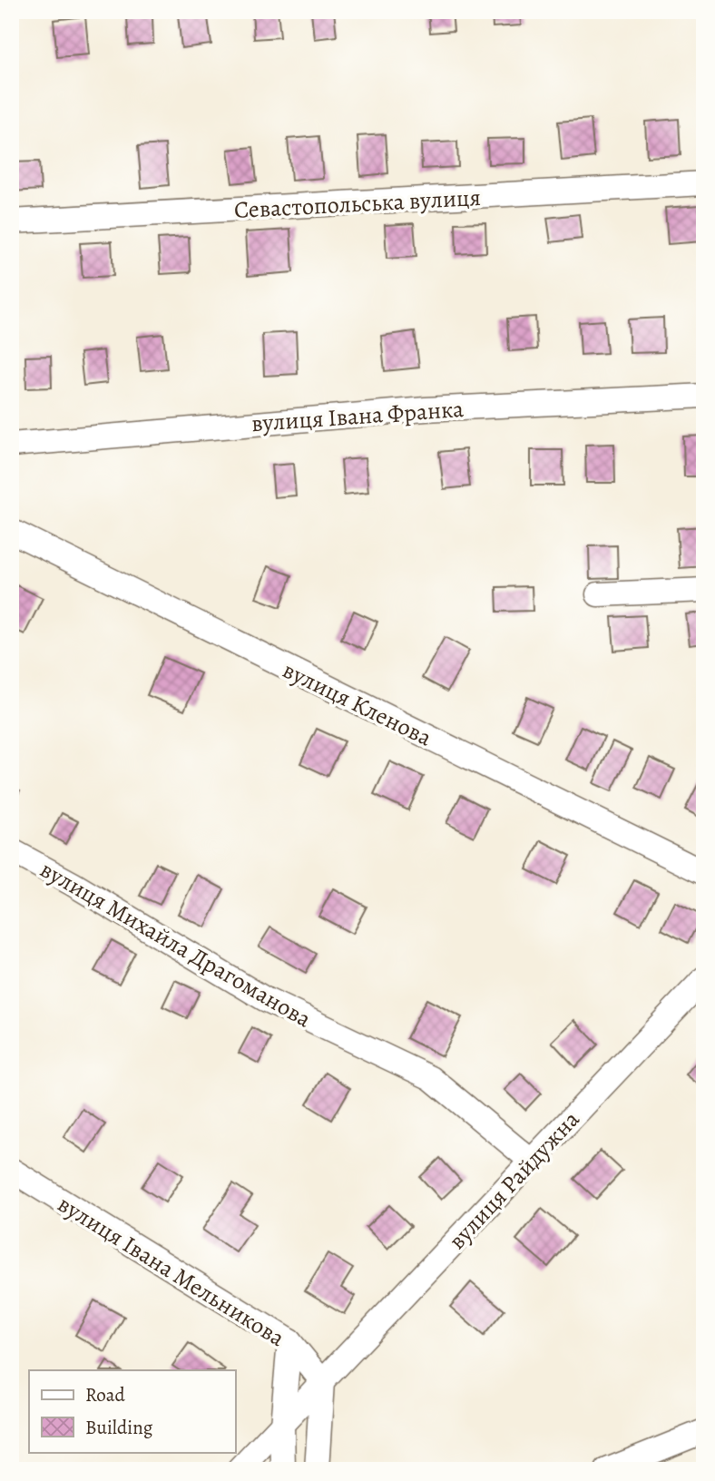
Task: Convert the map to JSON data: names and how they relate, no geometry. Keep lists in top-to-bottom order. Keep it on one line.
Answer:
{"streets":{"street":["Севастопольська вулиця","вулиця Івана Франка","вулиця Кленова","вулиця Михайла Драгоманова","вулиця Райдужна","вулиця Івана Мельникова"]},"crossings":[["вулиця Михайла Драгоманова","вулиця Райдужна"],["вулиця Райдужна","вулиця Івана Мельникова"]],"legend":["Road","Building"]}
